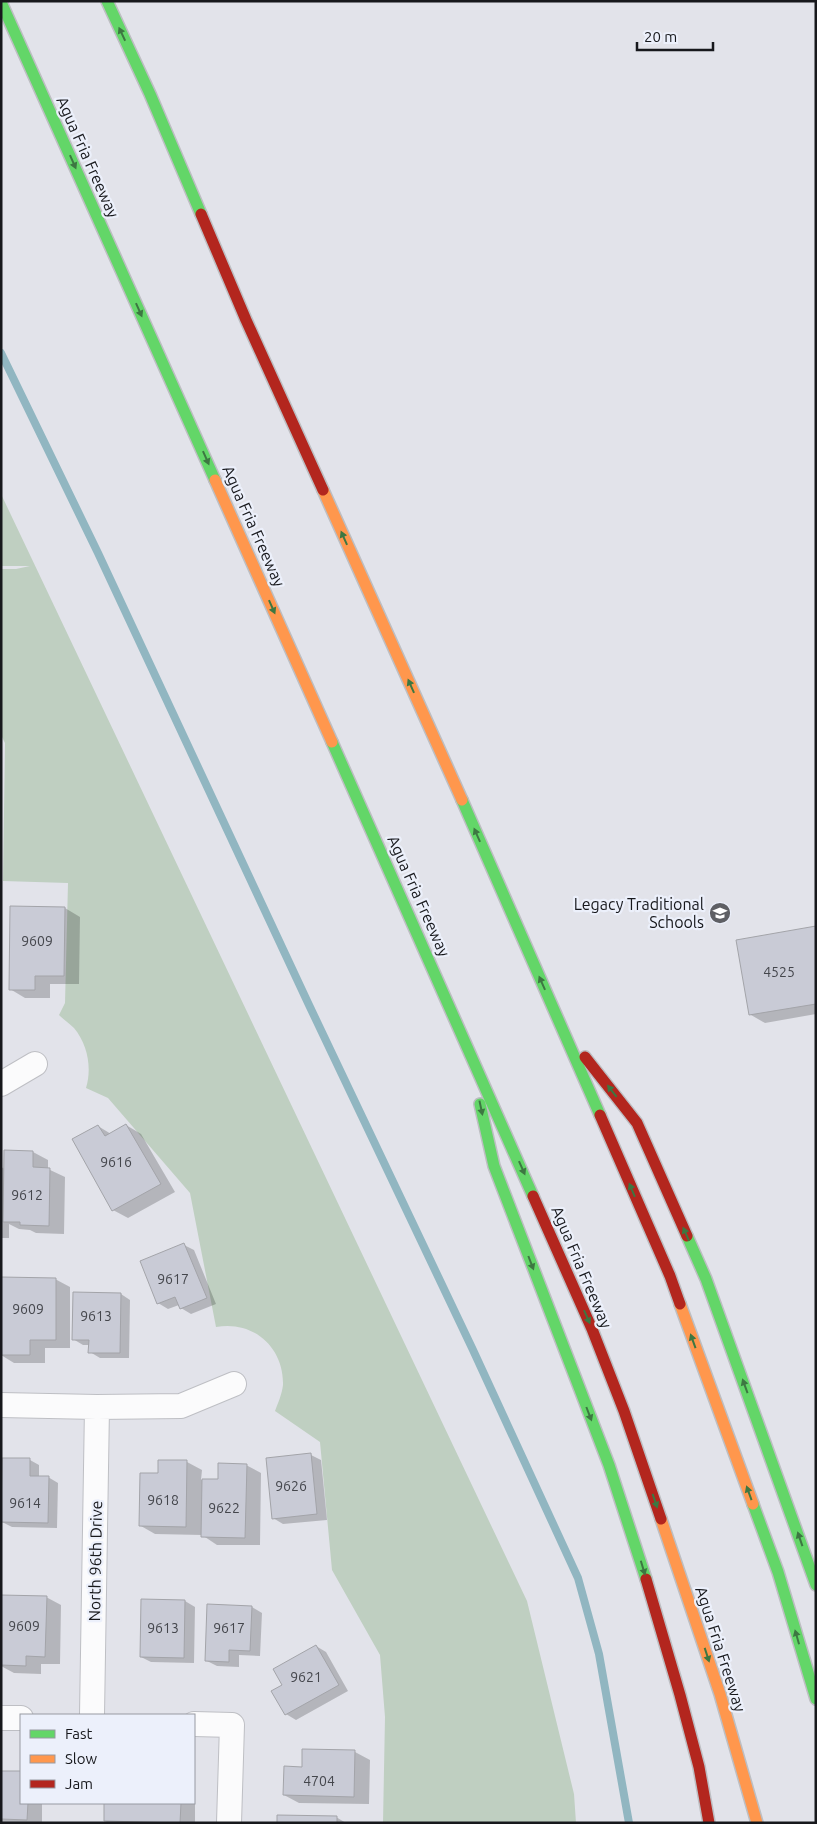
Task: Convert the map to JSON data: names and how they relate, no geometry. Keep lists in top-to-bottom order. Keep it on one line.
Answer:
{"streets":{"highway":["Agua Fria Freeway"],"street":["North 96th Drive"]},"places":{"school or university":["Legacy Traditional Schools"]},"house_numbers":["9609","4525","9616","9612","9617","9609","9613","9626","9618","9614","9622","9609","9613","9617","9621","4704"],"legend":["Fast","Slow","Jam"],"scale_bar":"20 m"}
